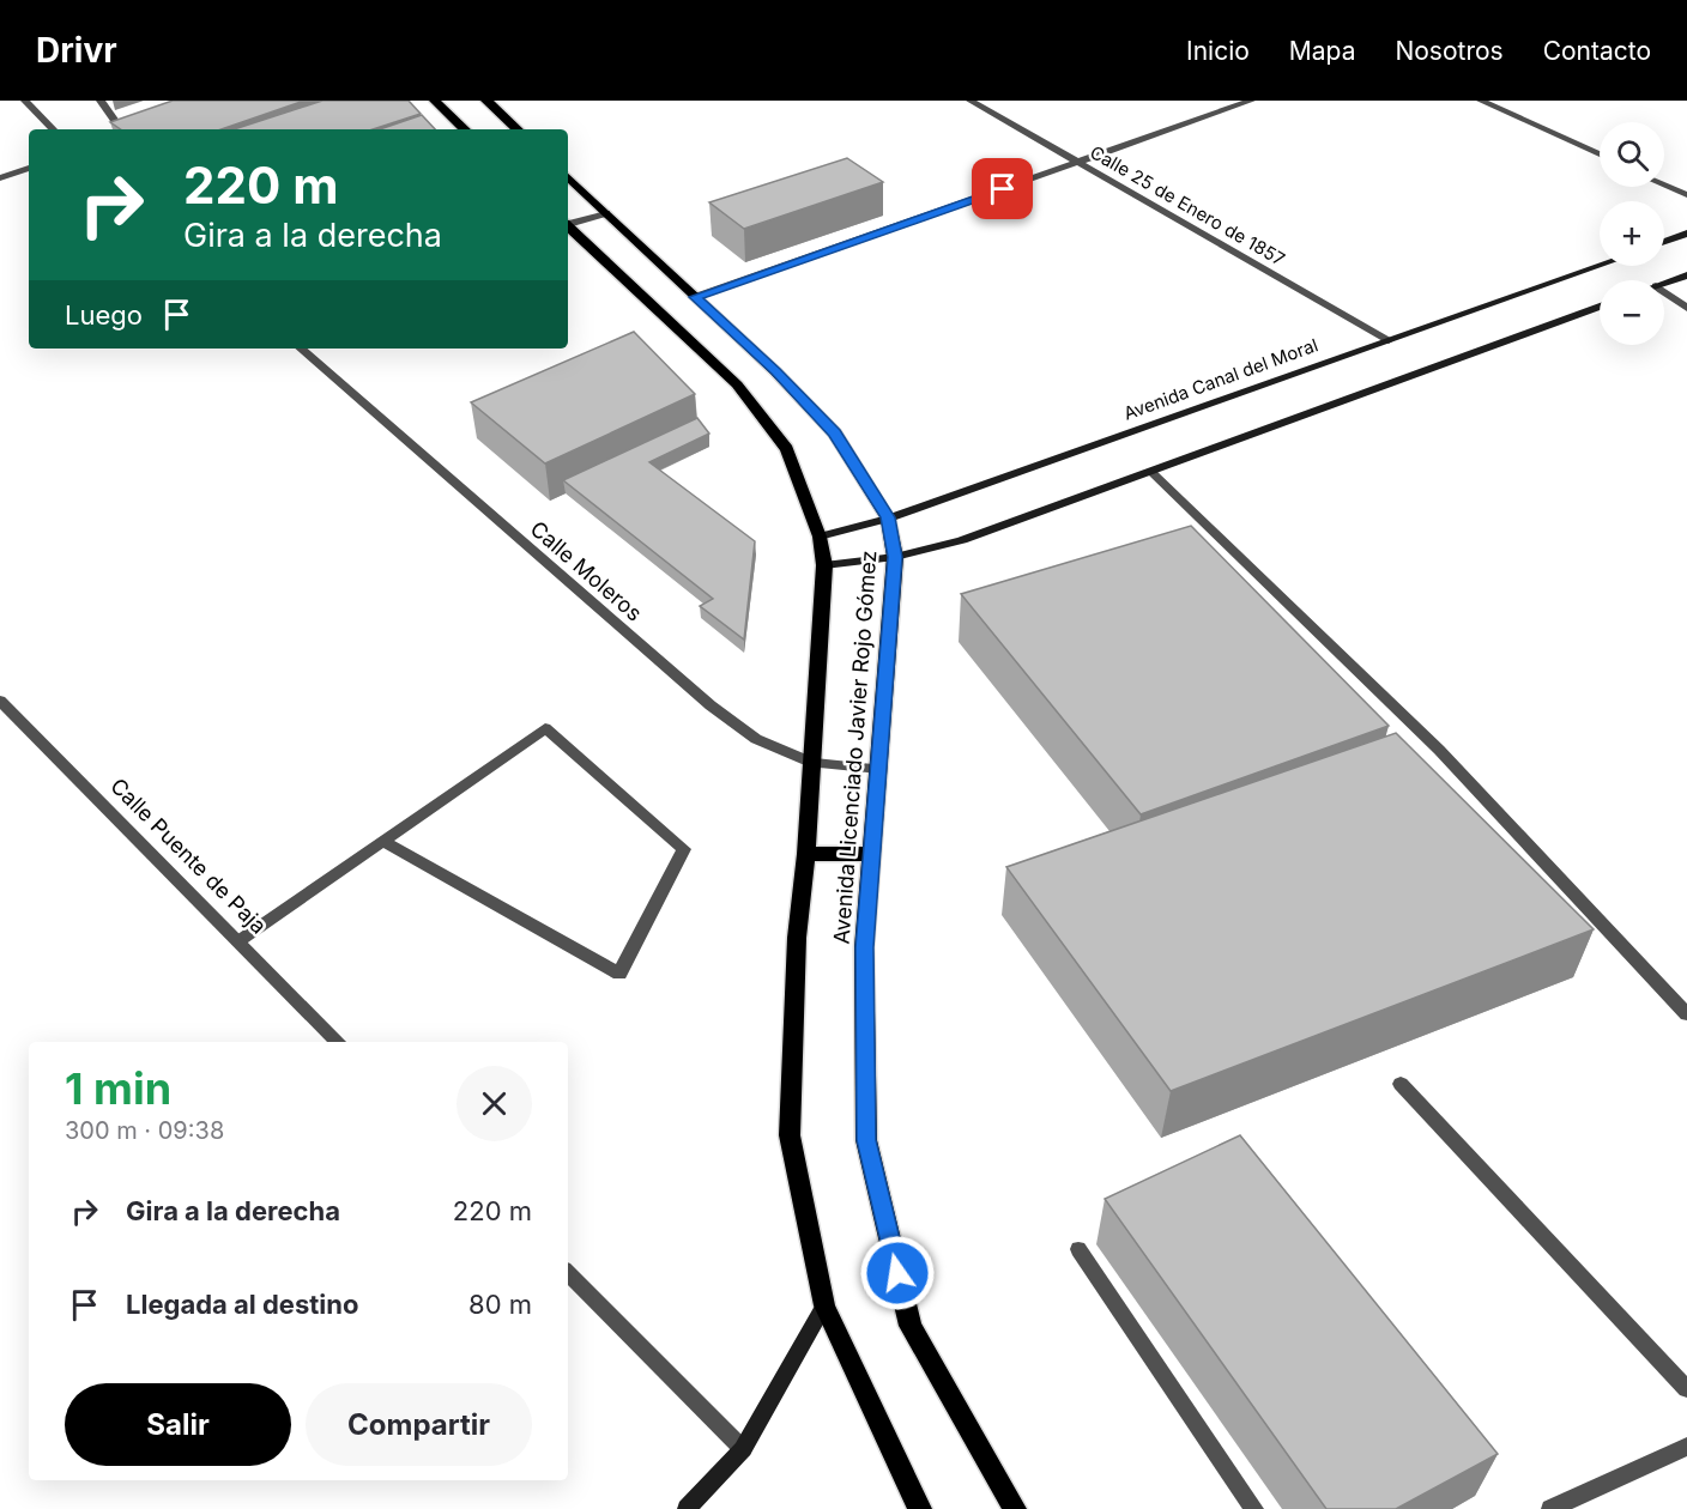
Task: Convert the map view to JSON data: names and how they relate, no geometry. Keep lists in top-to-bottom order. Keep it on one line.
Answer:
{"streets":{"main road":["Avenida Canal del Moral","Avenida Licenciado Javier Rojo Gómez"],"street":["Calle 25 de Enero de 1857","Calle Moleros","Calle Puente de Paja"]},"crossings":[["Calle 25 de Enero de 1857","Avenida Canal del Moral"],["Avenida Canal del Moral","Avenida Licenciado Javier Rojo Gómez"],["Calle Moleros","Avenida Licenciado Javier Rojo Gómez"]],"page":{"header":"Drivr","nav":["Inicio","Mapa","Nosotros","Contacto"],"map_buttons":["+","−"],"turn":["220 m","Gira a la derecha"],"then":"Luego","heading":["1 min","300 m · 09:38"],"list":[{"name":"Gira a la derecha","value":"220 m"},{"name":"Llegada al destino","value":"80 m"}],"buttons":["Salir","Compartir"]}}
